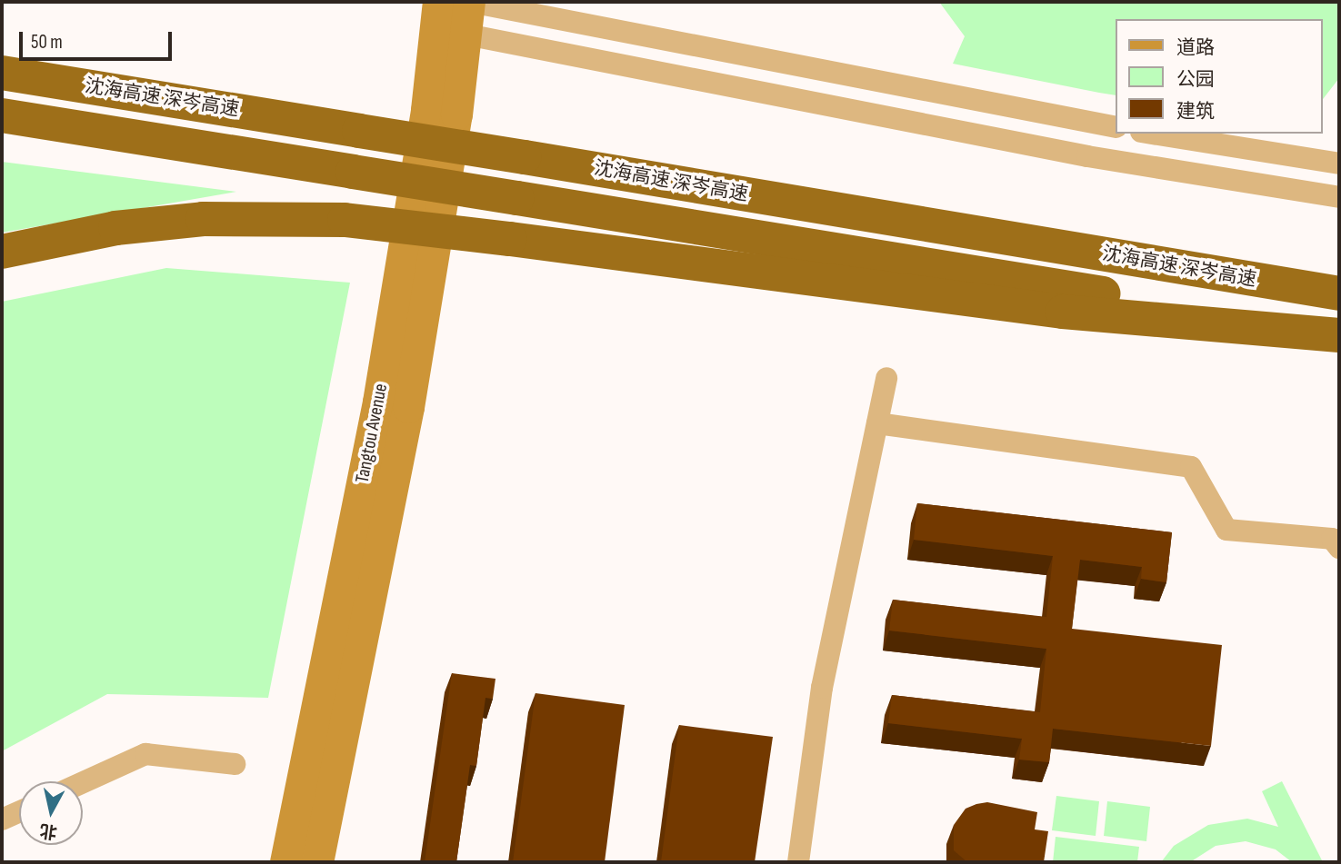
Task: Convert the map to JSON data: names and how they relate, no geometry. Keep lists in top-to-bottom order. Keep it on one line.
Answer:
{"streets":{"highway":["沈海高速 深岑高速"],"main road":["Tangtou Avenue"]},"legend":["道路","公园","建筑"],"scale_bar":"50 m","north":"bottom"}
